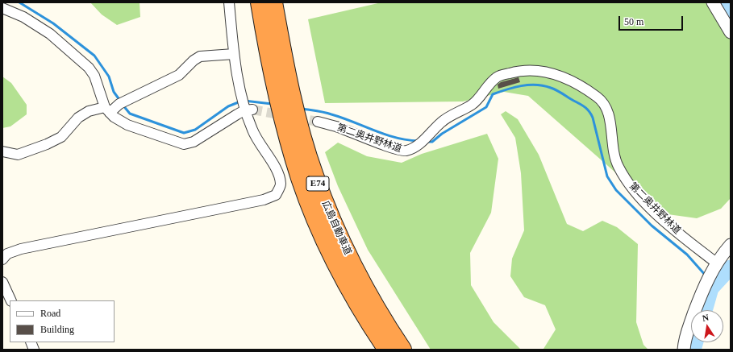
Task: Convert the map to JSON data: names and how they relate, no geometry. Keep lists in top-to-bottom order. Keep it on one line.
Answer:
{"streets":{"highway":["E74","広島自動車道"],"street":["第二奥井野林道"]},"legend":["Road","Building"],"scale_bar":"50 m","north":"top"}
